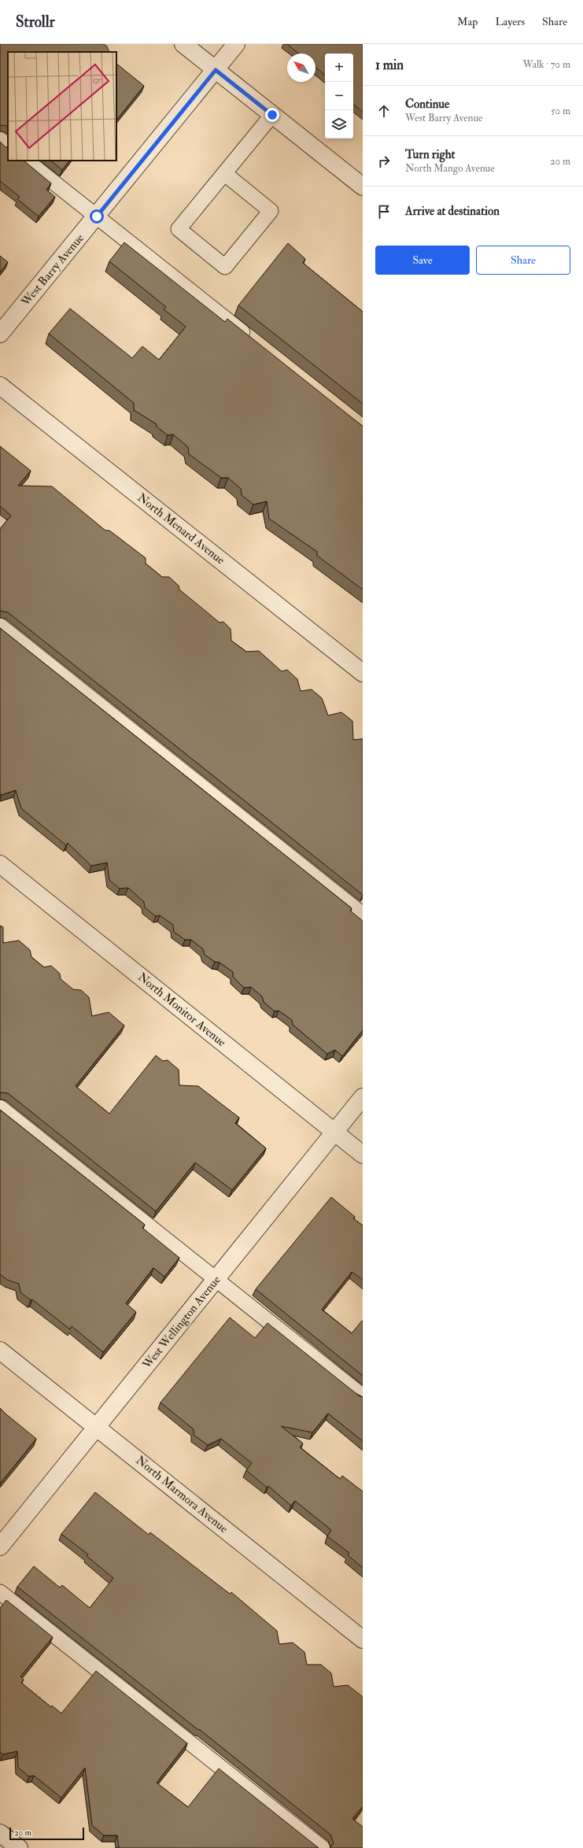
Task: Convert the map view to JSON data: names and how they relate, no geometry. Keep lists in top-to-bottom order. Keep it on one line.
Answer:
{"streets":{"street":["West Barry Avenue","North Menard Avenue","North Monitor Avenue","West Wellington Avenue","North Marmora Avenue"]},"crossings":[["North Monitor Avenue","West Wellington Avenue"],["West Wellington Avenue","North Marmora Avenue"]],"scale_bar":"20 m","north":"top left","page":{"header":"Strollr","nav":["Map","Layers","Share"],"heading":["1 min","Walk · 70 m"],"map_buttons":["+","−"],"list":[["Continue","West Barry Avenue","50 m"],["Turn right","North Mango Avenue","20 m"],"Arrive at destination"],"buttons":["Save","Share"],"scale":"20 m"}}
